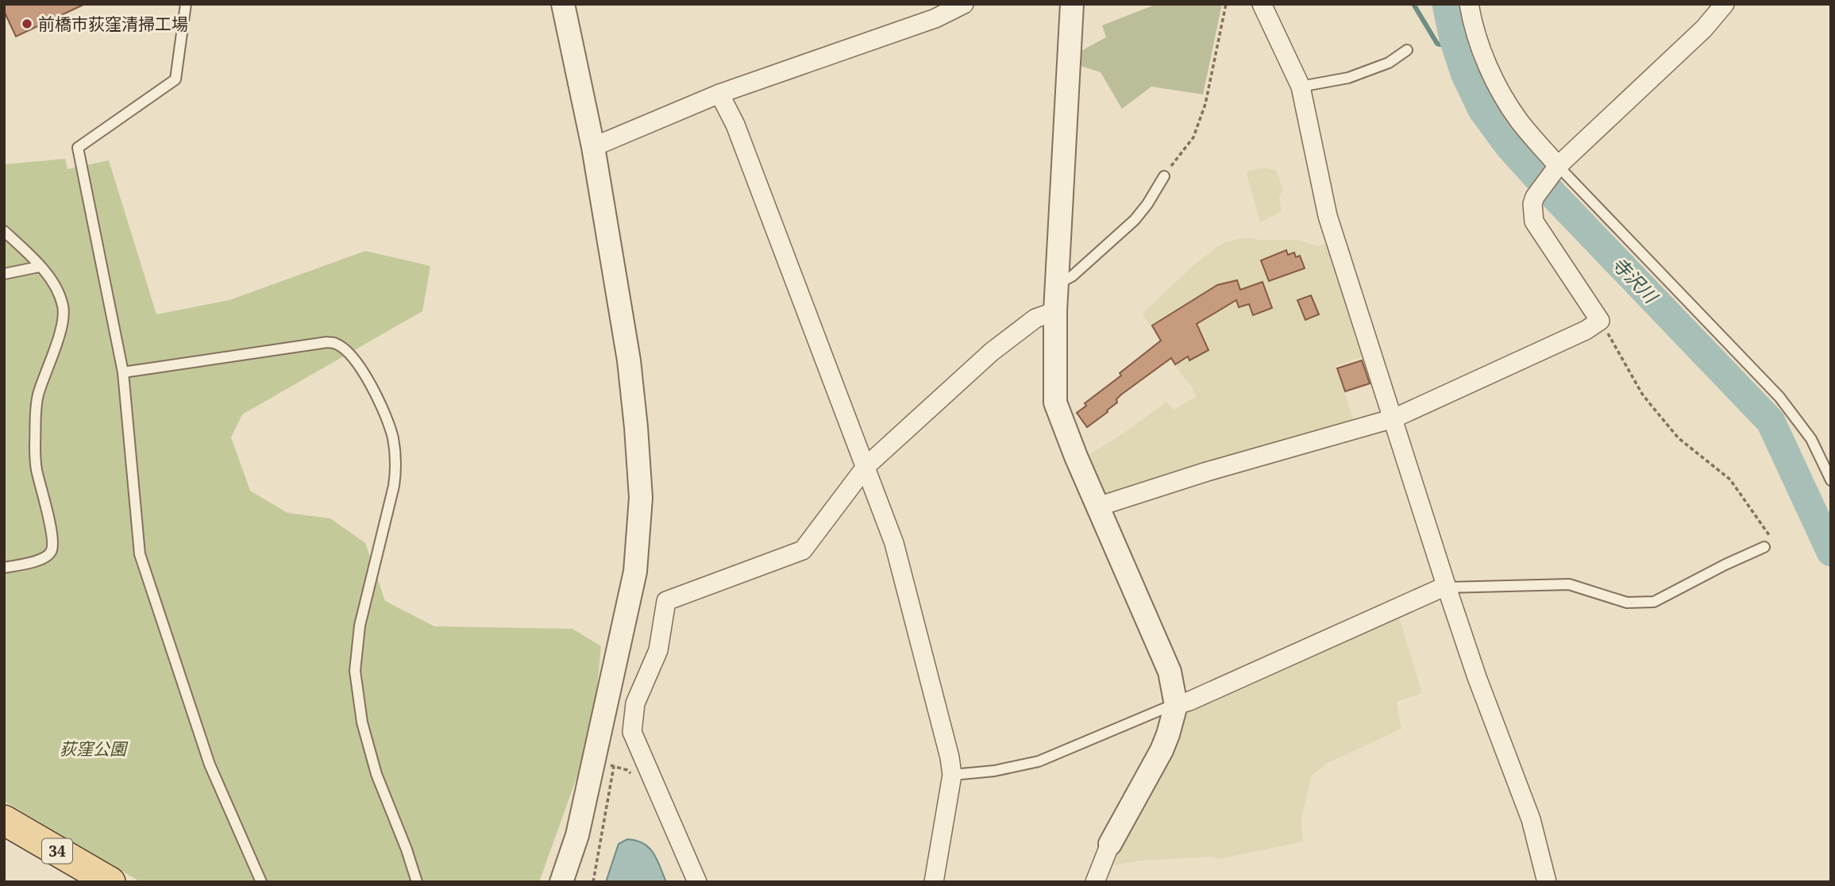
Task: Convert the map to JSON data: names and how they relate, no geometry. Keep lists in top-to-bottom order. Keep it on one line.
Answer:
{"streets":{"main road":["34"]},"water":["寺沢川"],"parks":["荻窪公園"],"places":["前橋市荻窪清掃工場"]}
